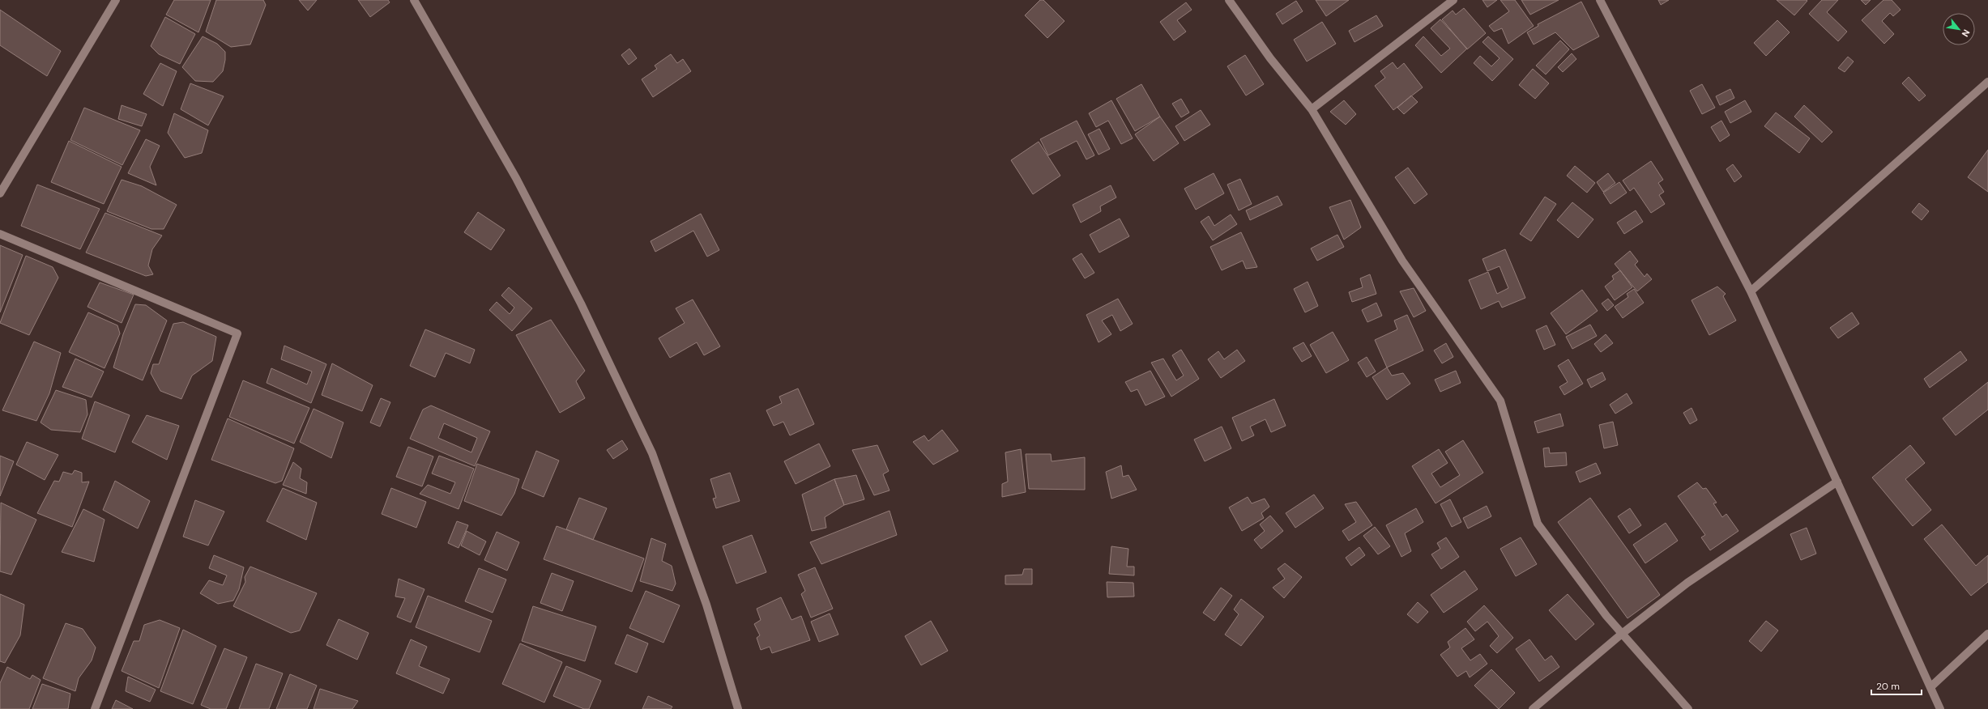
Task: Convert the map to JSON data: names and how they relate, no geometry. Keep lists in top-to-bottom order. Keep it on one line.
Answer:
{"scale_bar":"20 m","north":"bottom right"}
